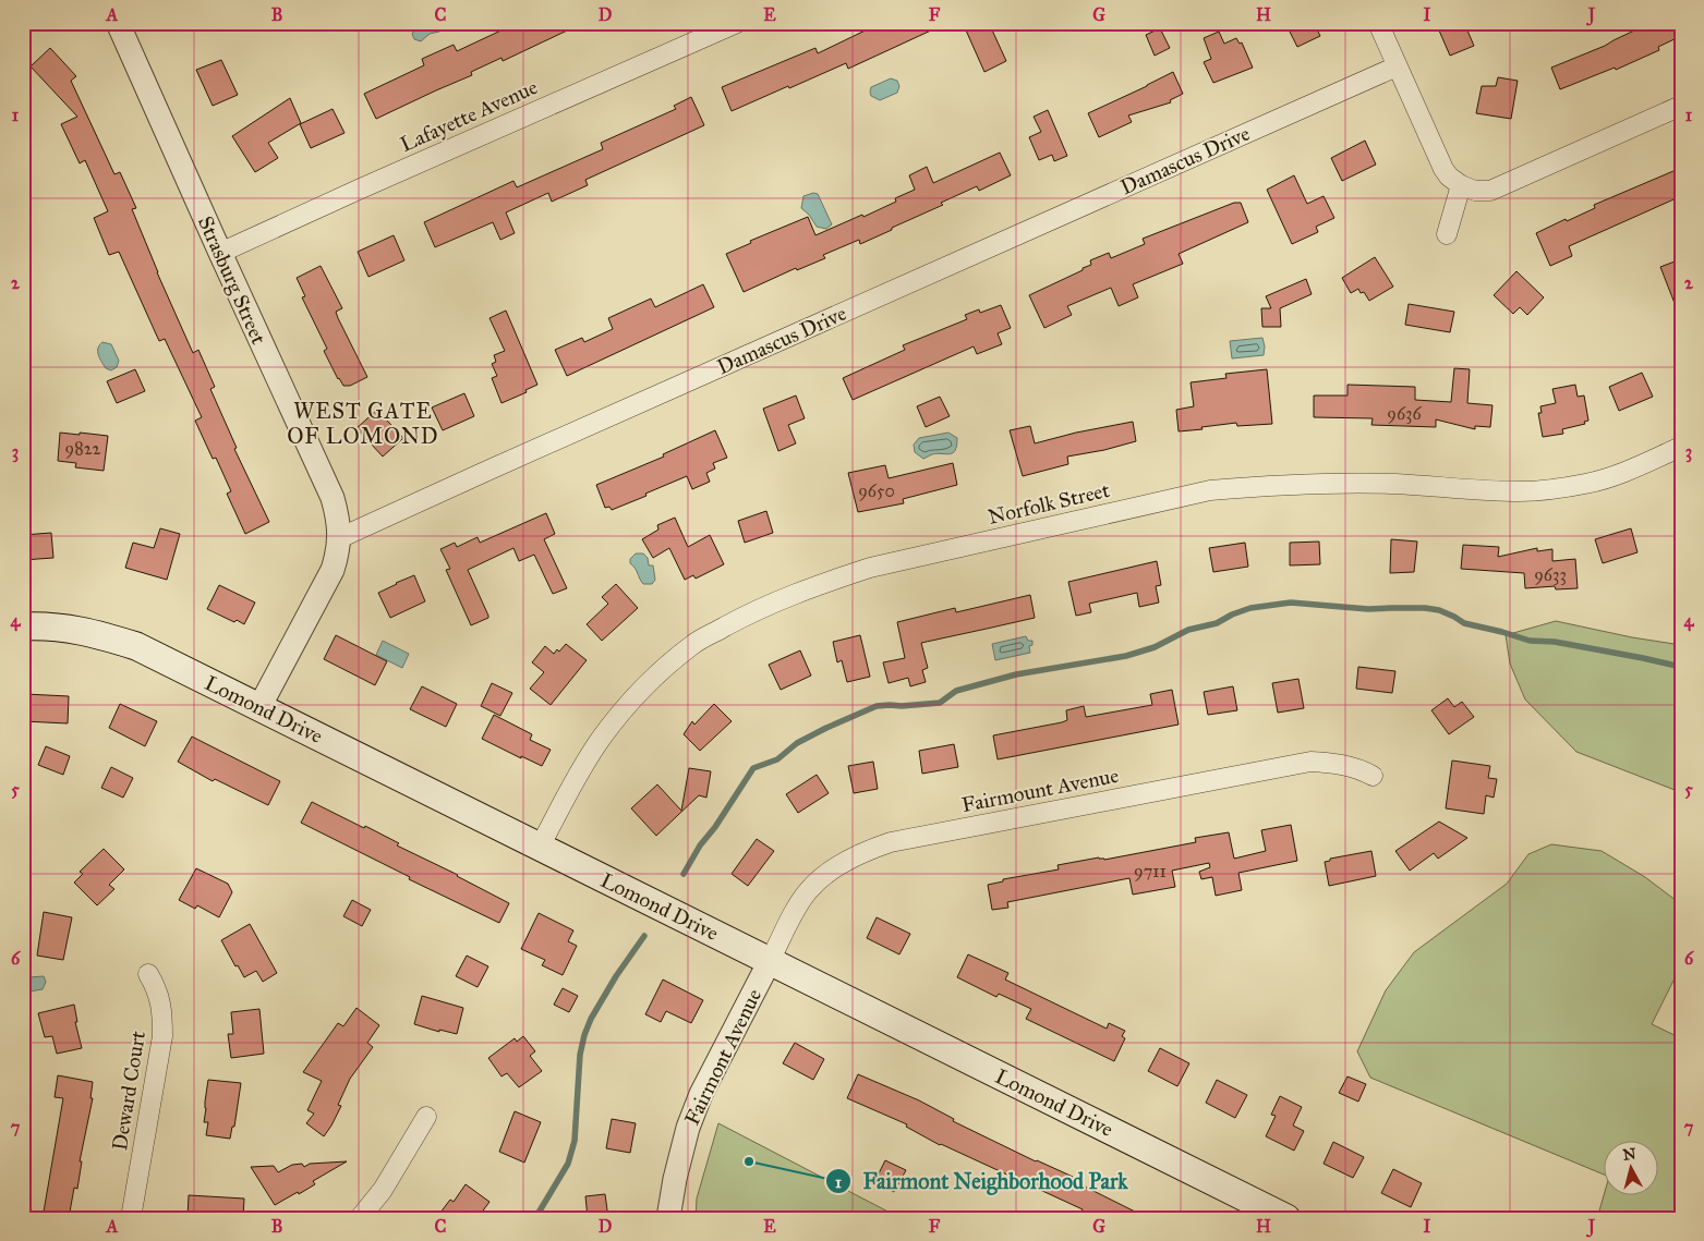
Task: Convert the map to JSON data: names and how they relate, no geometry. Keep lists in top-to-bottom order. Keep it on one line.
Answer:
{"streets":{"main road":["Lomond Drive"],"street":["Lafayette Avenue","Damascus Drive","Strasburg Street","Norfolk Street","Fairmount Avenue","Fairmont Avenue","Deward Court"]},"crossings":[["Lafayette Avenue","Strasburg Street"],["Damascus Drive","Strasburg Street"],["Norfolk Street","Lomond Drive"],["Lomond Drive","Fairmount Avenue"],["Lomond Drive","Fairmont Avenue"],["Fairmount Avenue","Fairmont Avenue"]],"districts":["WEST GATE OF LOMOND"],"places":["Fairmont Neighborhood Park"],"house_numbers":["9636","9822","9650","9633","9711"],"north":"top","grid":{"columns":["A","B","C","D","E","F","G","H","I","J"],"rows":["1","2","3","4","5","6","7"]}}
